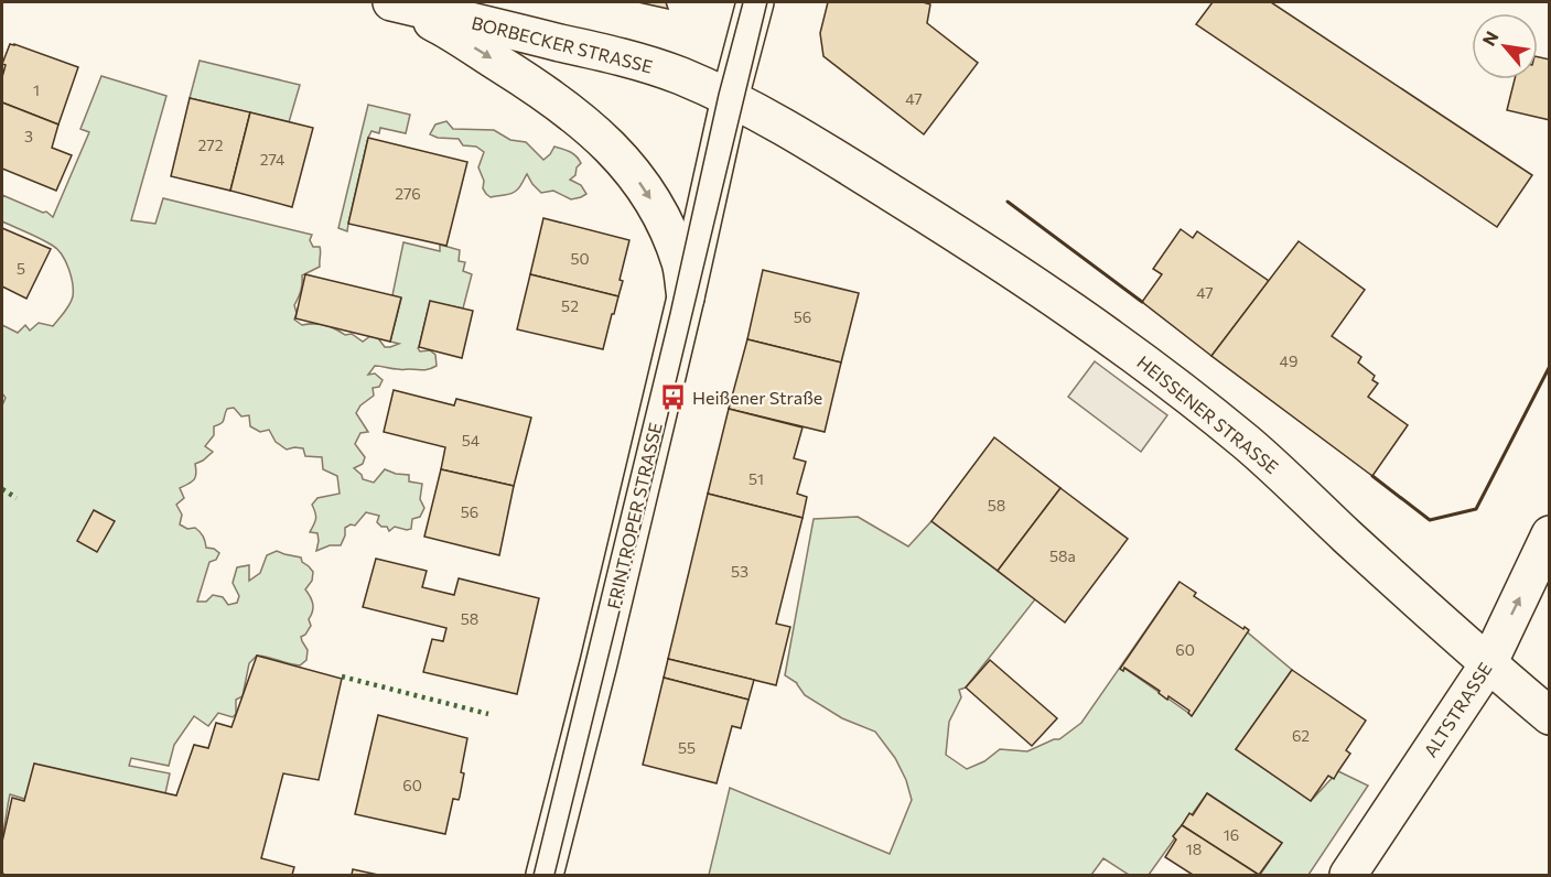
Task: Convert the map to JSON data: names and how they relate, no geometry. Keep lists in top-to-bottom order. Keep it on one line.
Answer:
{"streets":{"street":["BORBECKER STRASSE","HEISSENER STRASSE","FRINTROPER STRASSE","ALTSTRASSE"]},"crossings":[["BORBECKER STRASSE","HEISSENER STRASSE"],["BORBECKER STRASSE","FRINTROPER STRASSE"],["HEISSENER STRASSE","FRINTROPER STRASSE"],["HEISSENER STRASSE","ALTSTRASSE"]],"one_way":["BORBECKER STRASSE","ALTSTRASSE"],"places":{"bus stop":["Heißener Straße"]},"house_numbers":["1","47","3","272","274","276","50","5","47","52","56","49","54","51","58","56","58a","53","58","60","62","55","60","16","18"],"north":"top left"}
